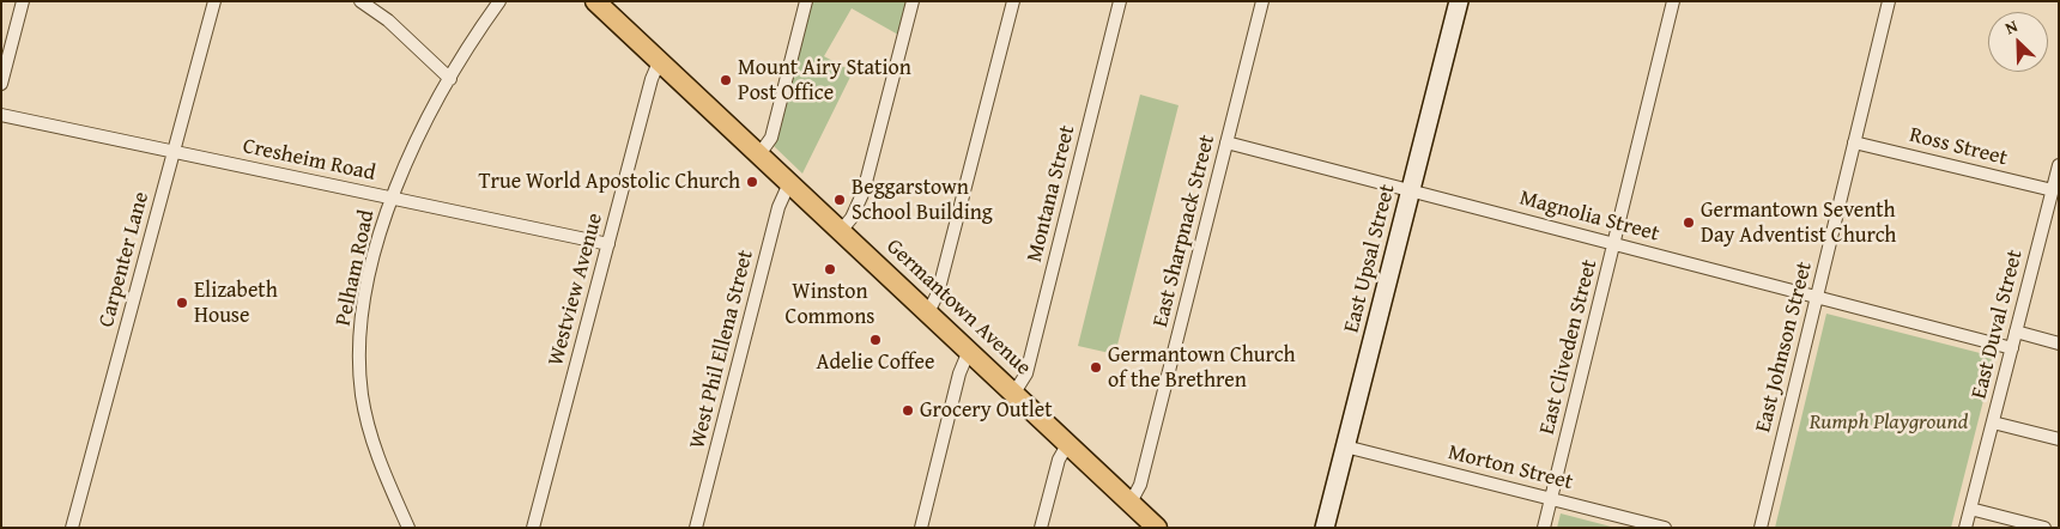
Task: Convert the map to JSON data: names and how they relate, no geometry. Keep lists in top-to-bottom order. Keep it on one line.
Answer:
{"streets":{"main road":["Germantown Avenue"],"street":["Ross Street","Cresheim Road","Montana Street","Magnolia Street","East Sharpnack Street","East Upsal Street","Carpenter Lane","Pelham Road","Westview Avenue","East Duval Street","East Cliveden Street","East Johnson Street","West Phil Ellena Street","Morton Street"]},"crossings":[["Ross Street","East Duval Street"],["Ross Street","East Johnson Street"],["Cresheim Road","Carpenter Lane"],["Cresheim Road","Pelham Road"],["Cresheim Road","Westview Avenue"],["Montana Street","Germantown Avenue"],["Magnolia Street","East Sharpnack Street"],["Magnolia Street","East Upsal Street"],["Magnolia Street","East Duval Street"],["Magnolia Street","East Cliveden Street"],["Magnolia Street","East Johnson Street"],["East Sharpnack Street","Germantown Avenue"],["East Upsal Street","Morton Street"],["Westview Avenue","Germantown Avenue"],["Germantown Avenue","West Phil Ellena Street"],["East Cliveden Street","Morton Street"]],"parks":["Rumph Playground"],"places":["Mount Airy Station Post Office","True World Apostolic Church","Beggarstown School Building","Germantown Seventh Day Adventist Church","Winston Commons","Elizabeth House","Adelie Coffee","Germantown Church of the Brethren","Grocery Outlet"],"north":"top left"}
